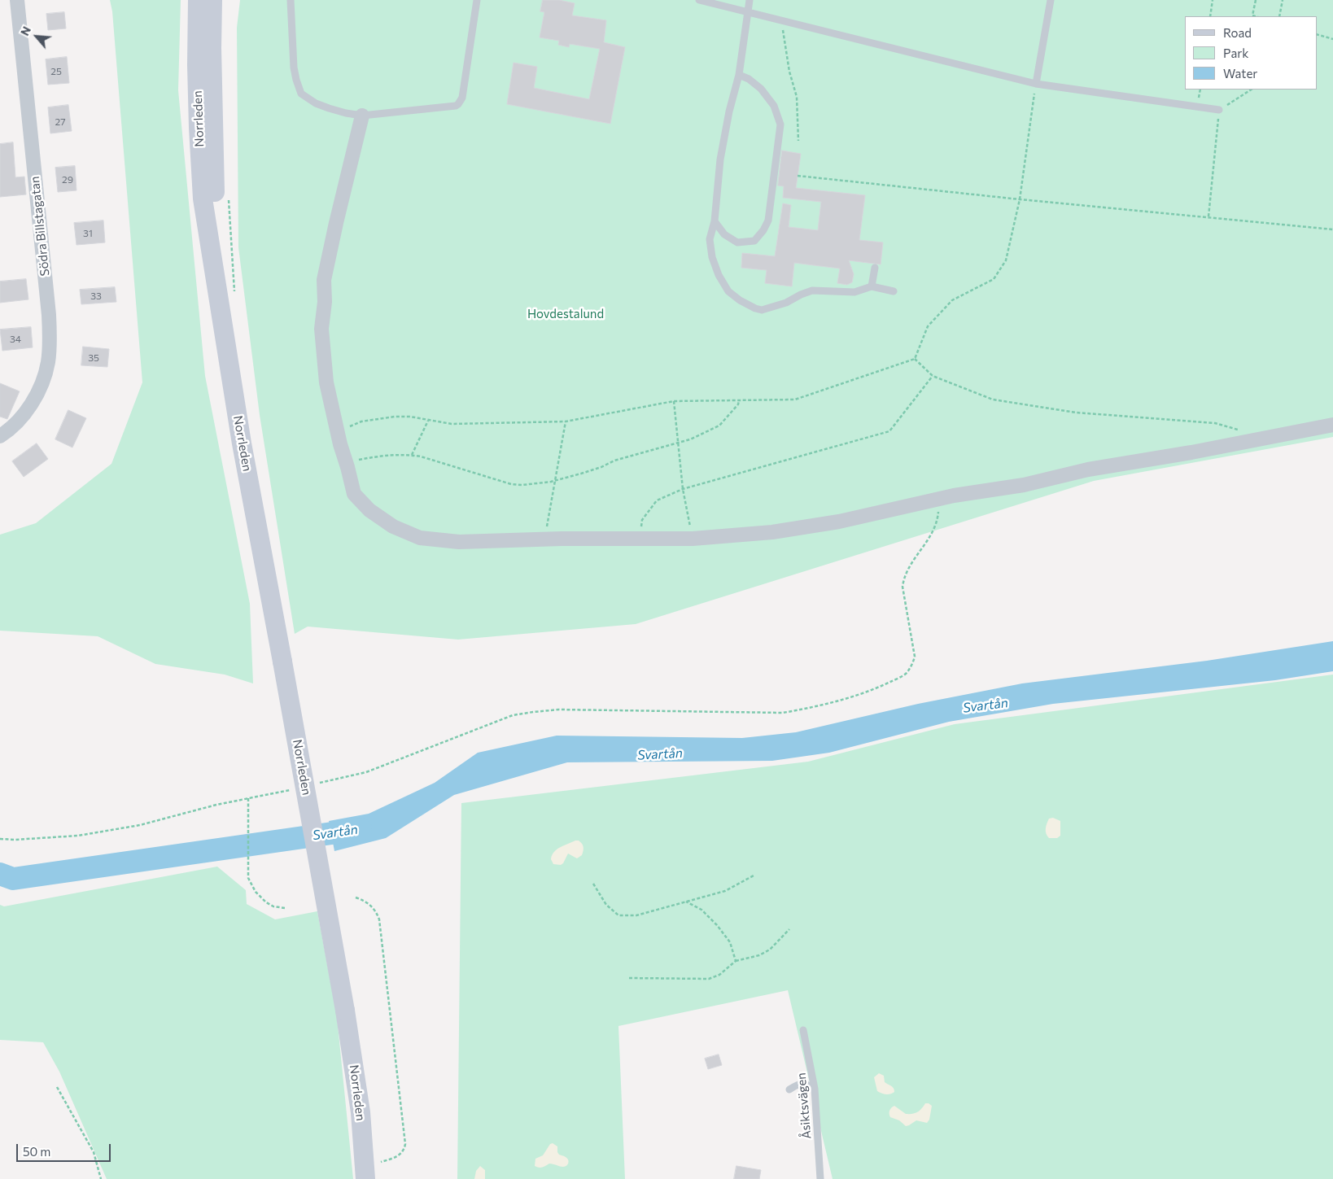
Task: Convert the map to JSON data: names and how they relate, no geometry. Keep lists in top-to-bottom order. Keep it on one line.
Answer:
{"streets":{"main road":["Norrleden"],"street":["Södra Billstagatan"],"lane":["Åsiktsvägen"]},"water":["Svartån"],"parks":["Hovdestalund"],"house_numbers":["25","27","29","31","33","34","35"],"legend":["Road","Park","Water"],"scale_bar":"50 m","north":"top left"}
